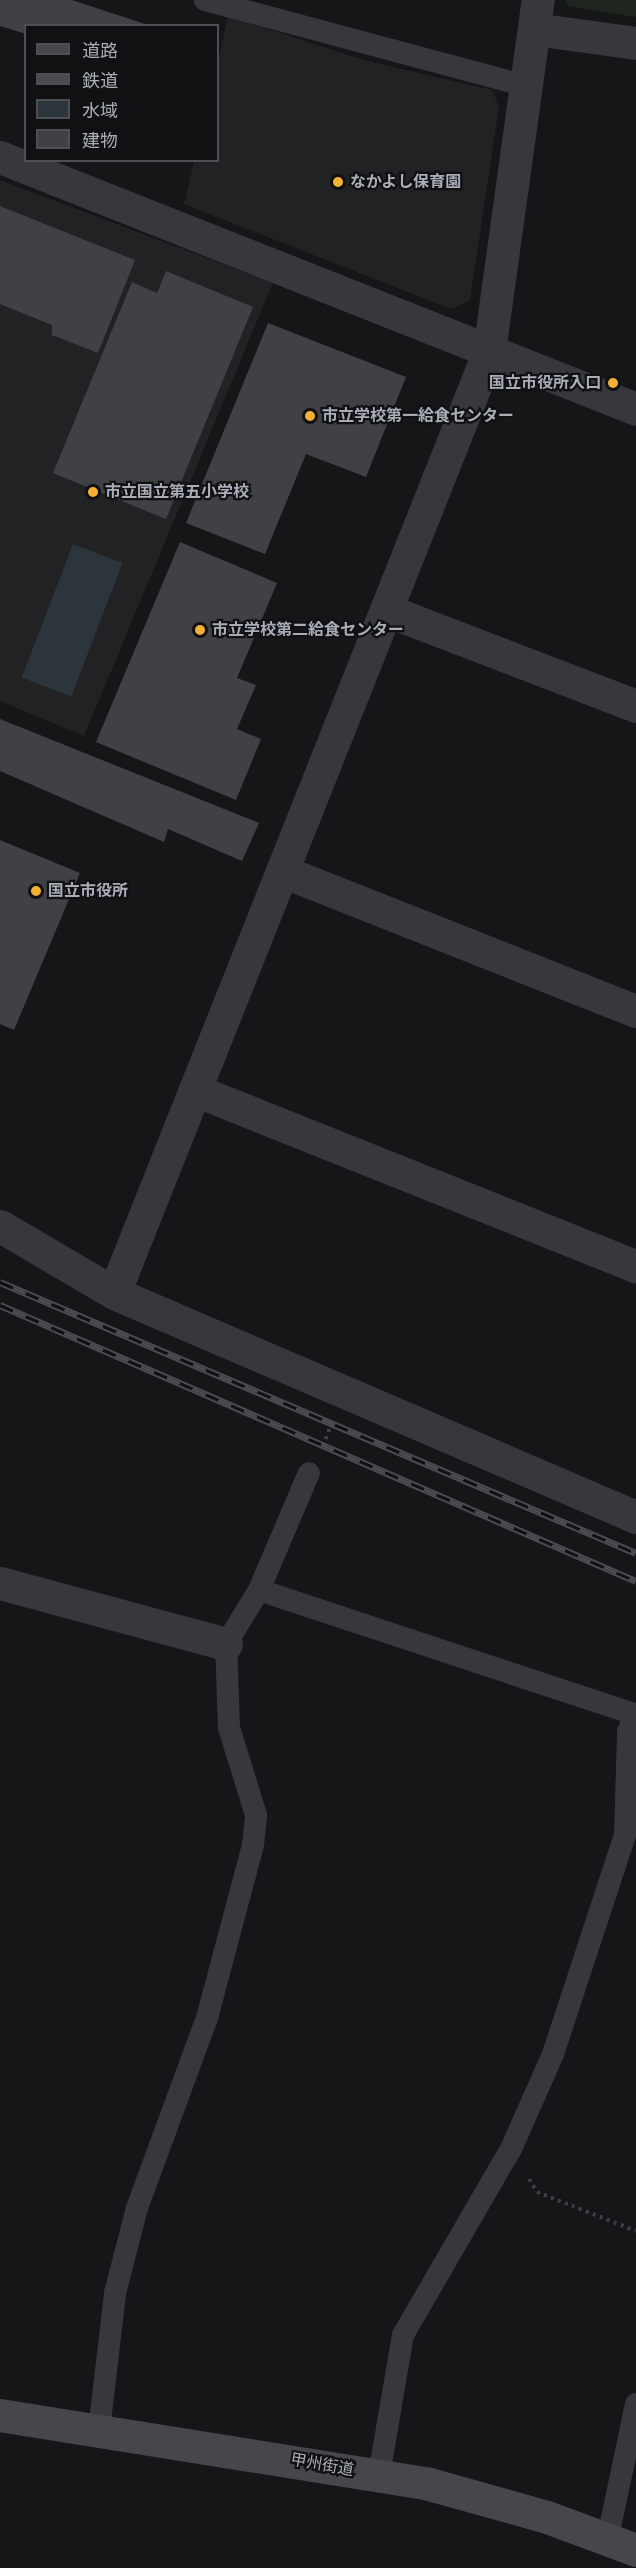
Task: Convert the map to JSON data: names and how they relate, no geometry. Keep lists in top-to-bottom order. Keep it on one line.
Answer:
{"streets":{"main road":["甲州街道"]},"places":["なかよし保育園","国立市役所入口","市立学校第一給食センター","市立国立第五小学校","市立学校第二給食センター","国立市役所"],"legend":["道路","鉄道","水域","建物"]}
